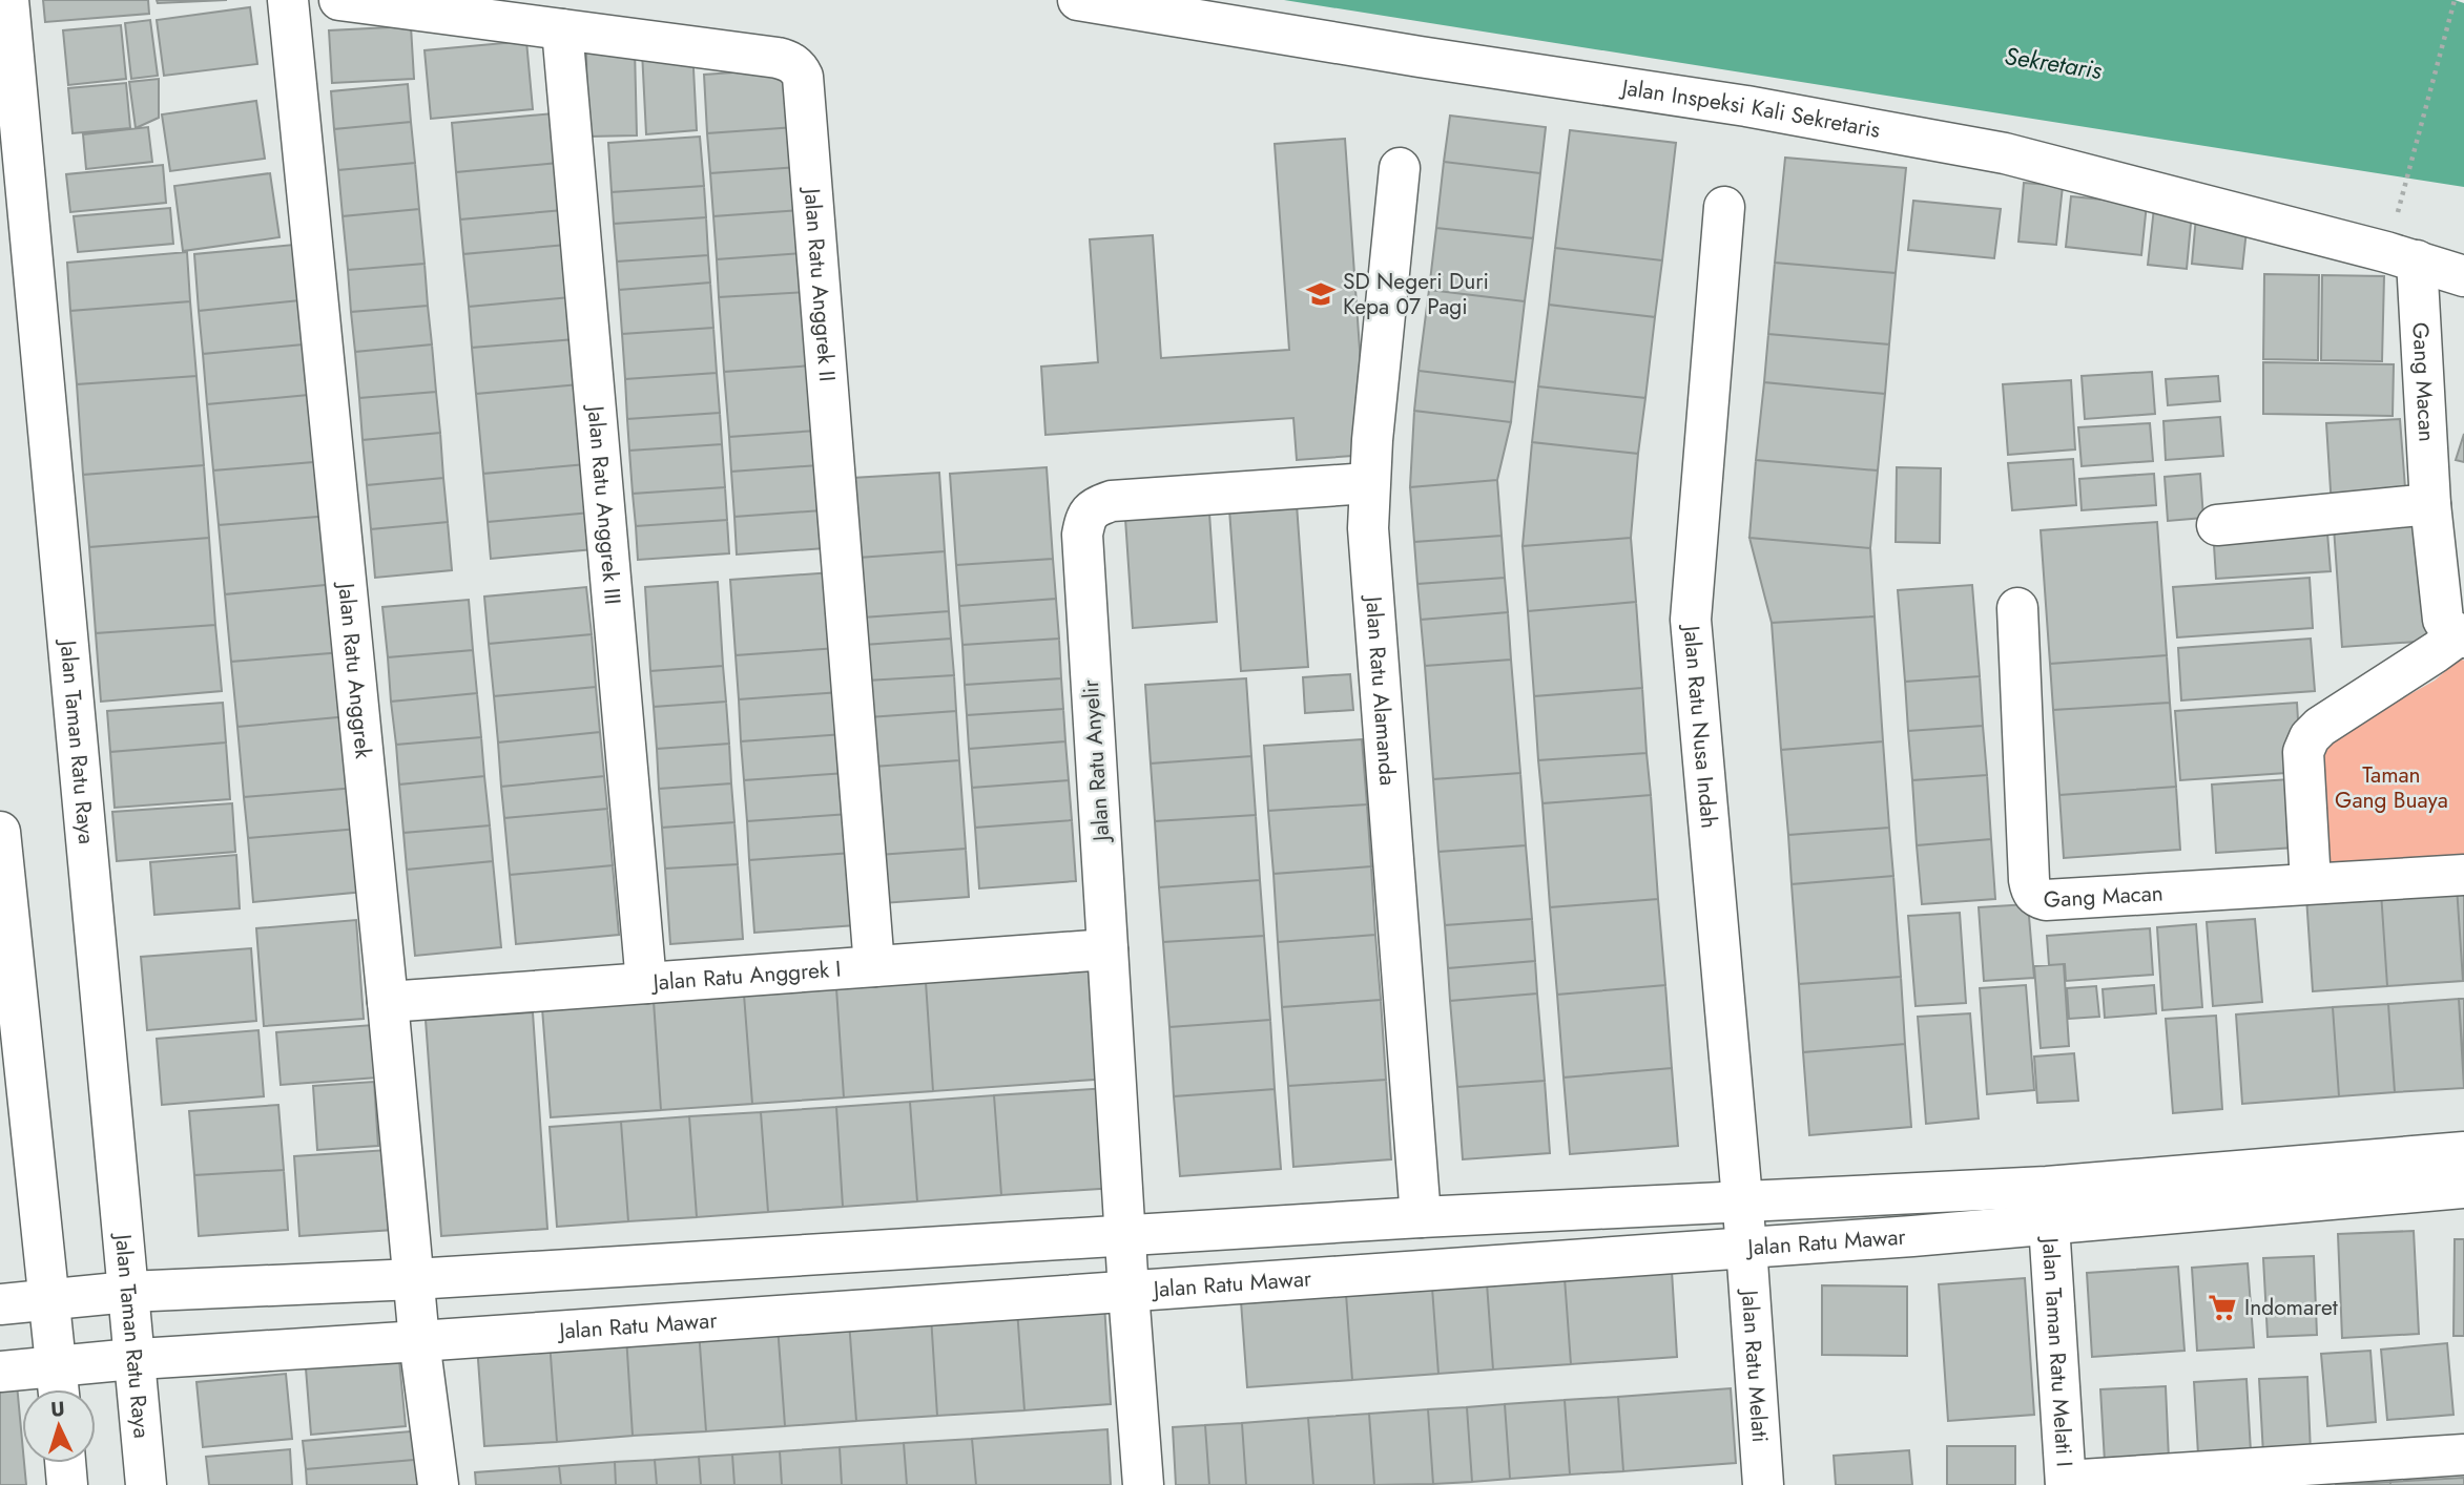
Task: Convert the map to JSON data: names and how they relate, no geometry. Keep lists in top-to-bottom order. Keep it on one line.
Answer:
{"streets":{"street":["Jalan Inspeksi Kali Sekretaris","Jalan Ratu Anggrek II","Gang Macan","Jalan Ratu Anggrek III","Jalan Ratu Anggrek","Jalan Ratu Alamanda","Jalan Ratu Nusa Indah","Jalan Taman Ratu Raya","Jalan Ratu Anyelir","Jalan Ratu Anggrek I","Jalan Ratu Mawar","Jalan Taman Ratu Melati I","Jalan Ratu Melati"]},"crossings":[["Jalan Inspeksi Kali Sekretaris","Gang Macan"],["Jalan Ratu Anggrek II","Jalan Ratu Anggrek III"],["Jalan Ratu Anggrek II","Jalan Ratu Anggrek I"],["Jalan Ratu Anggrek III","Jalan Ratu Anggrek I"],["Jalan Ratu Anggrek","Jalan Ratu Anggrek I"],["Jalan Ratu Anggrek","Jalan Ratu Mawar"],["Jalan Ratu Alamanda","Jalan Ratu Anyelir"],["Jalan Ratu Alamanda","Jalan Ratu Mawar"],["Jalan Ratu Nusa Indah","Jalan Ratu Mawar"],["Jalan Ratu Nusa Indah","Jalan Ratu Melati"],["Jalan Taman Ratu Raya","Jalan Ratu Mawar"],["Jalan Ratu Anyelir","Jalan Ratu Anggrek I"],["Jalan Ratu Anyelir","Jalan Ratu Mawar"],["Jalan Ratu Mawar","Jalan Taman Ratu Melati I"],["Jalan Ratu Mawar","Jalan Ratu Melati"]],"water":["Sekretaris"],"parks":["Taman Gang Buaya"],"places":{"school or university":["SD Negeri Duri Kepa 07 Pagi"],"supermarket":["Indomaret"]},"north":"top"}
